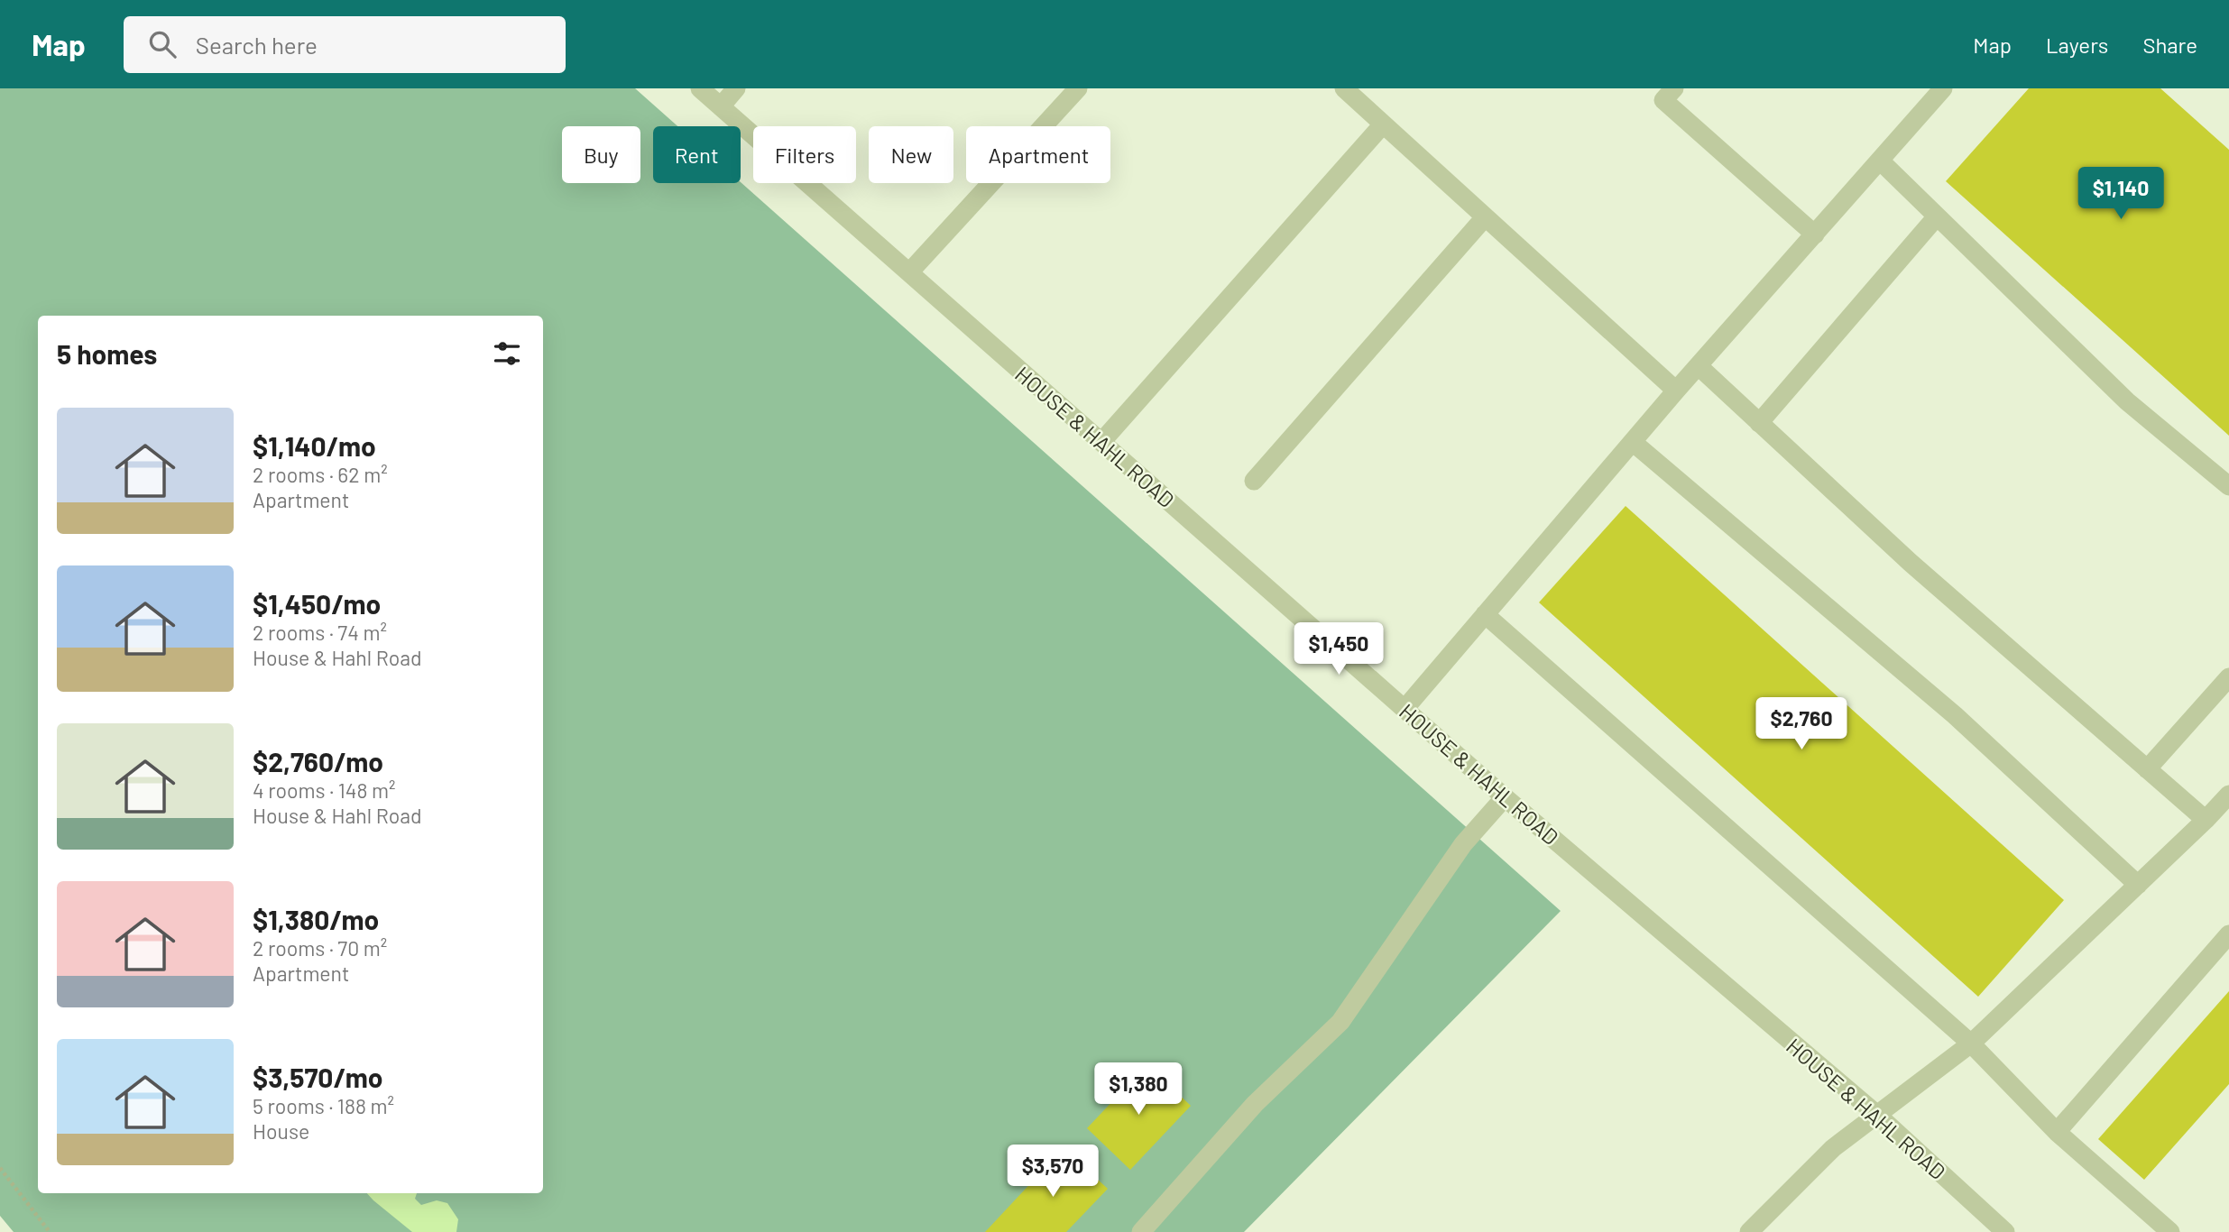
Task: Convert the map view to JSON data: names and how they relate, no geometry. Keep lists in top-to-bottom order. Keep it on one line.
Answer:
{"streets":{"street":["HOUSE & HAHL ROAD"]},"page":{"header":"Map","search":"Search here","nav":["Map","Layers","Share"],"chip":["Buy","Rent","Filters","New","Apartment"],"price":["$1,140","$1,450","$2,760","$1,380","$3,570"],"heading":"5 homes","list":[{"name":"$1,140/mo","note":"2 rooms · 62 m² · Apartment"},{"name":"$1,450/mo","note":"2 rooms · 74 m² · House & Hahl Road"},{"name":"$2,760/mo","note":"4 rooms · 148 m² · House & Hahl Road"},{"name":"$1,380/mo","note":"2 rooms · 70 m² · Apartment"},{"name":"$3,570/mo","note":"5 rooms · 188 m² · House"}]}}
